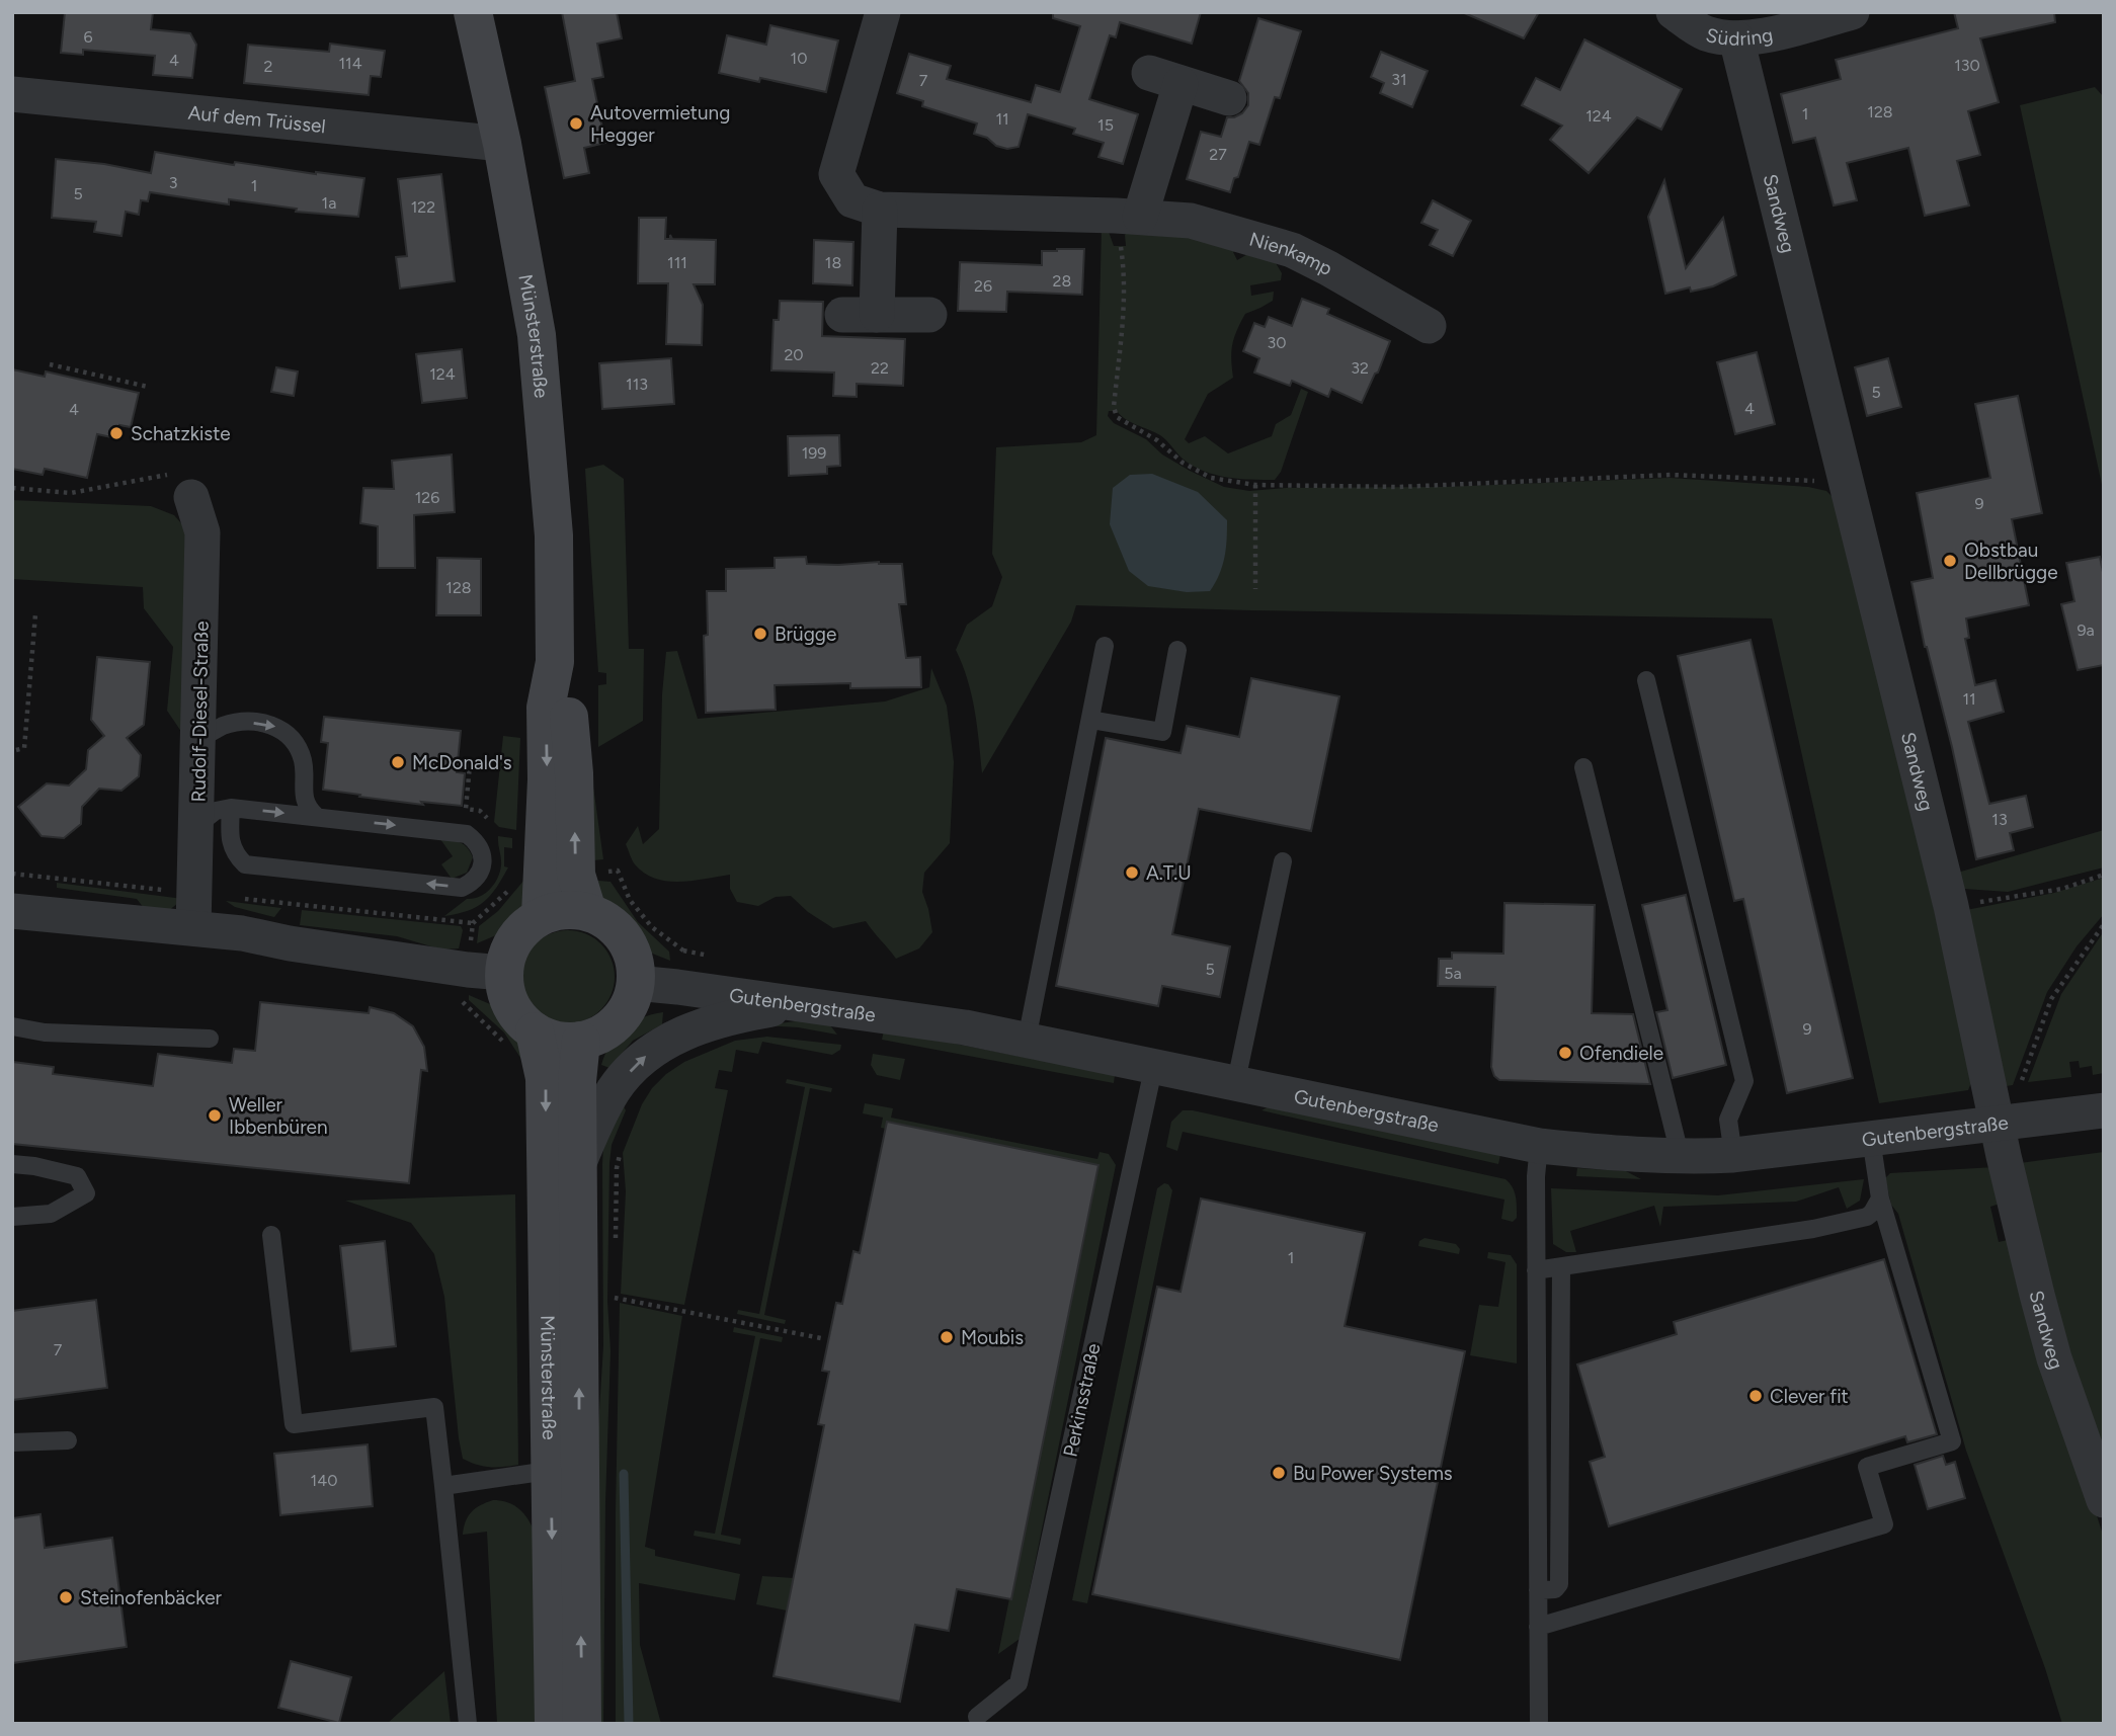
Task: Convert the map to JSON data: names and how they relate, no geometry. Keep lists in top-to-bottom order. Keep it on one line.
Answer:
{"streets":{"main road":["Münsterstraße"],"street":["Südring","Auf dem Trüssel","Sandweg","Nienkamp","Rudolf-Diesel-Straße","Gutenbergstraße"],"lane":["Perkinsstraße"]},"crossings":[["Südring","Sandweg"],["Auf dem Trüssel","Münsterstraße"],["Sandweg","Gutenbergstraße"],["Münsterstraße","Gutenbergstraße"],["Gutenbergstraße","Perkinsstraße"]],"places":["Autovermietung Hegger","Schatzkiste","Obstbau Dellbrügge","Brügge","McDonald's","A.T.U","Ofendiele","Weller Ibbenbüren","Moubis","Clever fit","Bu Power Systems","Steinofenbäcker"],"house_numbers":["6","10","4","114","130","2","31","7","128","1","124","11","15","27","3","1","5","1a","122","111","18","28","26","30","20","22","32","124","113","5","4","4","199","126","9","128","9a","11","13","5","5a","9","1","7","140"]}
